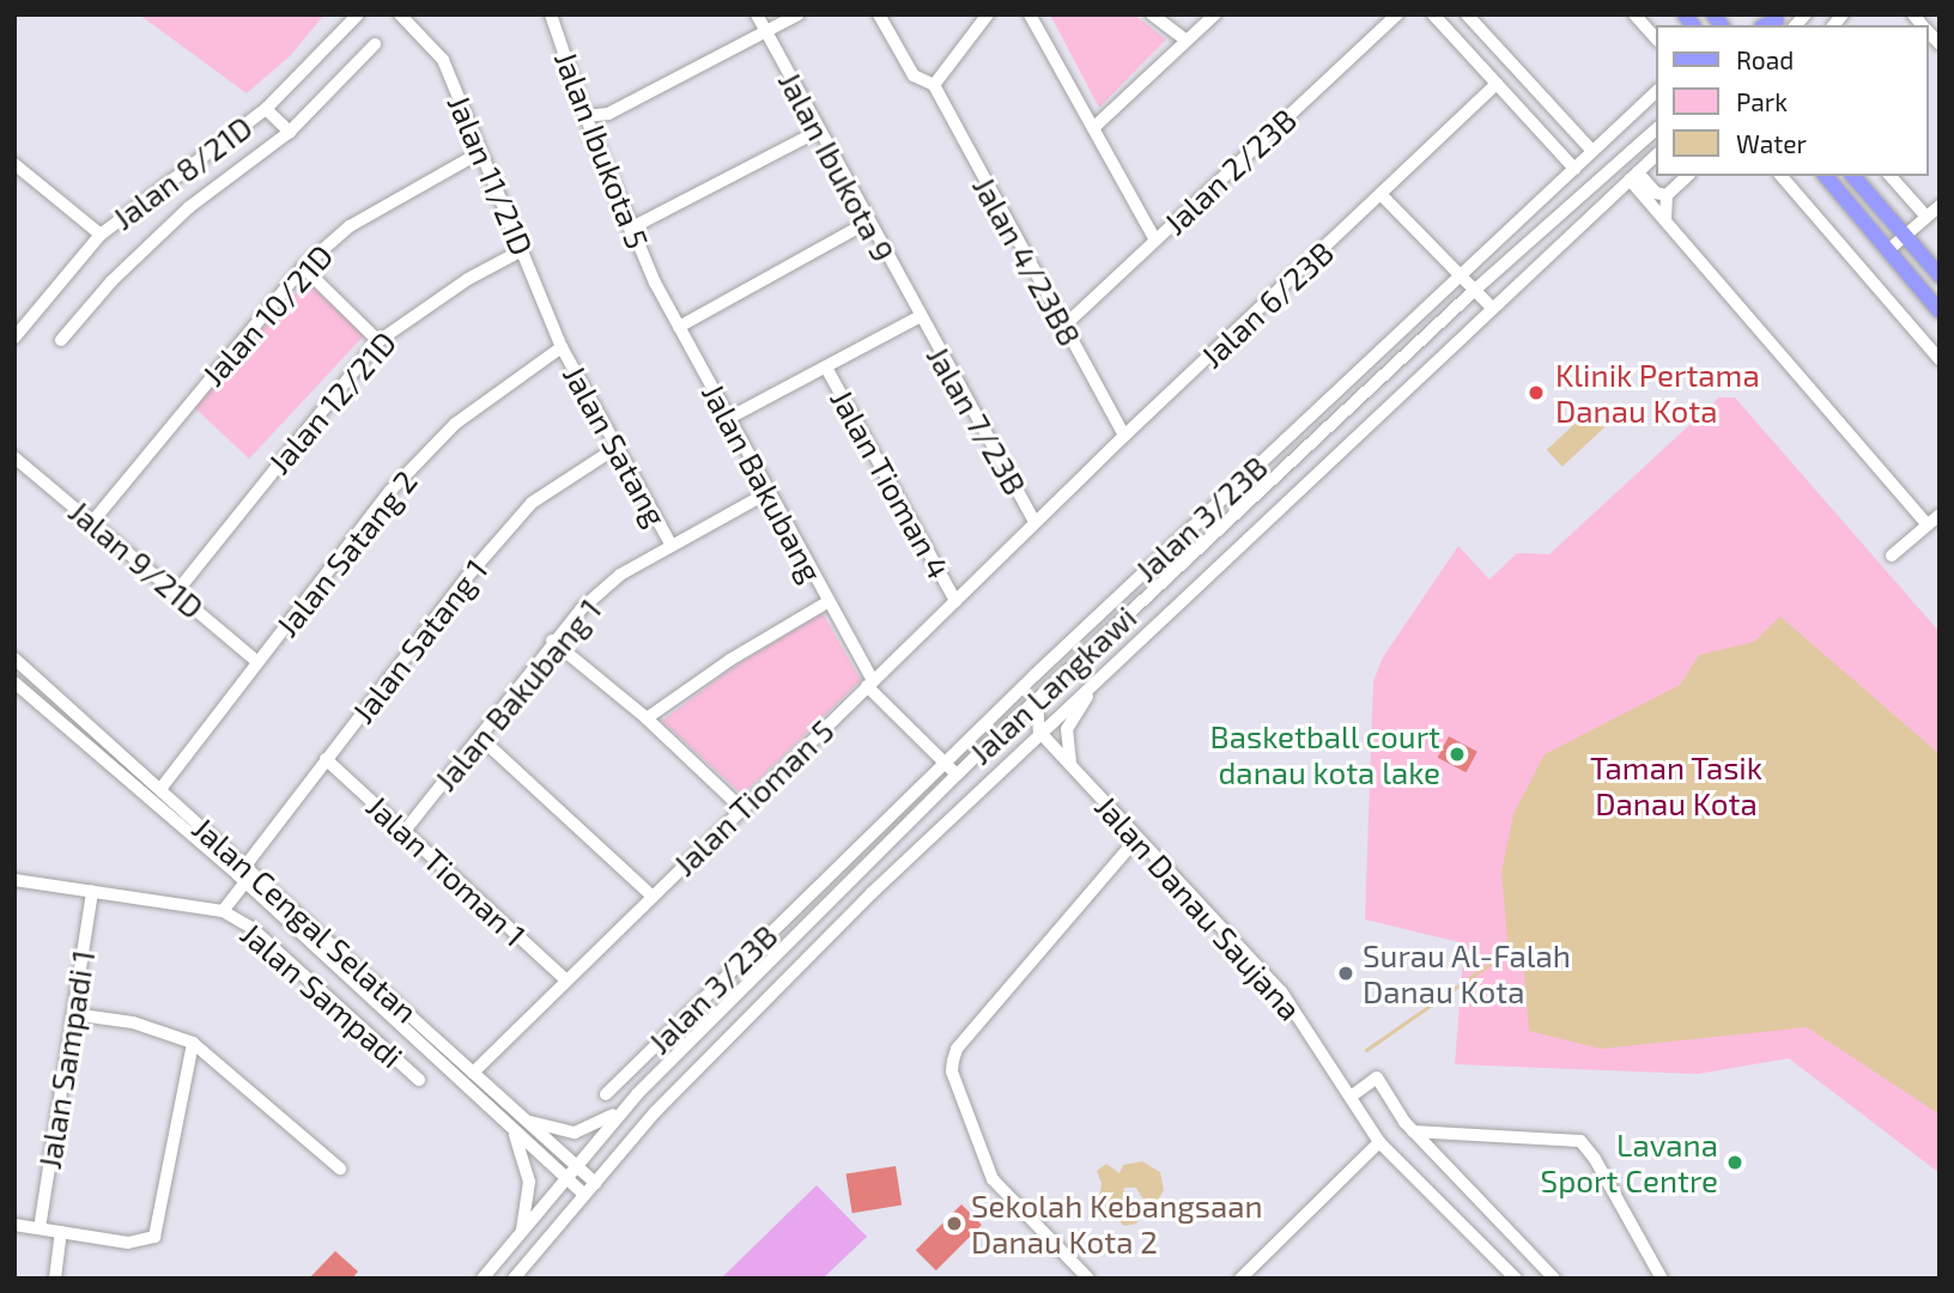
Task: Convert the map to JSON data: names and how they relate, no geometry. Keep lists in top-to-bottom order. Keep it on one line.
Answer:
{"streets":{"street":["Jalan Ibukota 5","Jalan Ibukota 9","Jalan 2/23B","Jalan 8/21D","Jalan 11/21D","Jalan 4/23B8","Jalan 6/23B","Jalan 10/21D","Jalan 12/21D","Jalan 7/23B","Jalan Satang","Jalan Bakubang","Jalan Tioman 4","Jalan 3/23B","Jalan Satang 2","Jalan 9/21D","Jalan Satang 1","Jalan Langkawi","Jalan Bakubang 1","Jalan Tioman 5","Jalan Tioman 1","Jalan Danau Saujana","Jalan Cengal Selatan","Jalan Sampadi","Jalan Sampadi 1"]},"crossings":[["Jalan Ibukota 5","Jalan Bakubang"],["Jalan Ibukota 9","Jalan 7/23B"],["Jalan 2/23B","Jalan 4/23B8"],["Jalan 11/21D","Jalan 10/21D"],["Jalan 11/21D","Jalan 12/21D"],["Jalan 11/21D","Jalan Satang"],["Jalan 11/21D","Jalan Satang 2"],["Jalan 4/23B8","Jalan 6/23B"],["Jalan 6/23B","Jalan 7/23B"],["Jalan 6/23B","Jalan Tioman 5"],["Jalan 10/21D","Jalan 9/21D"],["Jalan 12/21D","Jalan 9/21D"],["Jalan 7/23B","Jalan Tioman 5"],["Jalan Satang","Jalan Satang 2"],["Jalan Satang","Jalan Satang 1"],["Jalan Satang","Jalan Bakubang 1"],["Jalan Bakubang","Jalan 3/23B"],["Jalan Bakubang","Jalan Langkawi"],["Jalan Bakubang","Jalan Bakubang 1"],["Jalan Bakubang","Jalan Tioman 5"],["Jalan Tioman 4","Jalan Tioman 5"],["Jalan Satang 2","Jalan 9/21D"],["Jalan Satang 2","Jalan Cengal Selatan"],["Jalan Satang 1","Jalan Tioman 1"],["Jalan Satang 1","Jalan Cengal Selatan"],["Jalan Satang 1","Jalan Sampadi"],["Jalan Langkawi","Jalan Danau Saujana"],["Jalan Langkawi","Jalan Cengal Selatan"],["Jalan Bakubang 1","Jalan Tioman 1"],["Jalan Tioman 5","Jalan Tioman 1"],["Jalan Tioman 5","Jalan Cengal Selatan"],["Jalan Cengal Selatan","Jalan Sampadi"],["Jalan Sampadi","Jalan Sampadi 1"]],"parks":["Taman Tasik Danau Kota"],"places":["Klinik Pertama Danau Kota","Basketball court danau kota lake","Surau Al-Falah Danau Kota","Lavana Sport Centre","Sekolah Kebangsaan Danau Kota 2"],"legend":["Road","Park","Water"]}
